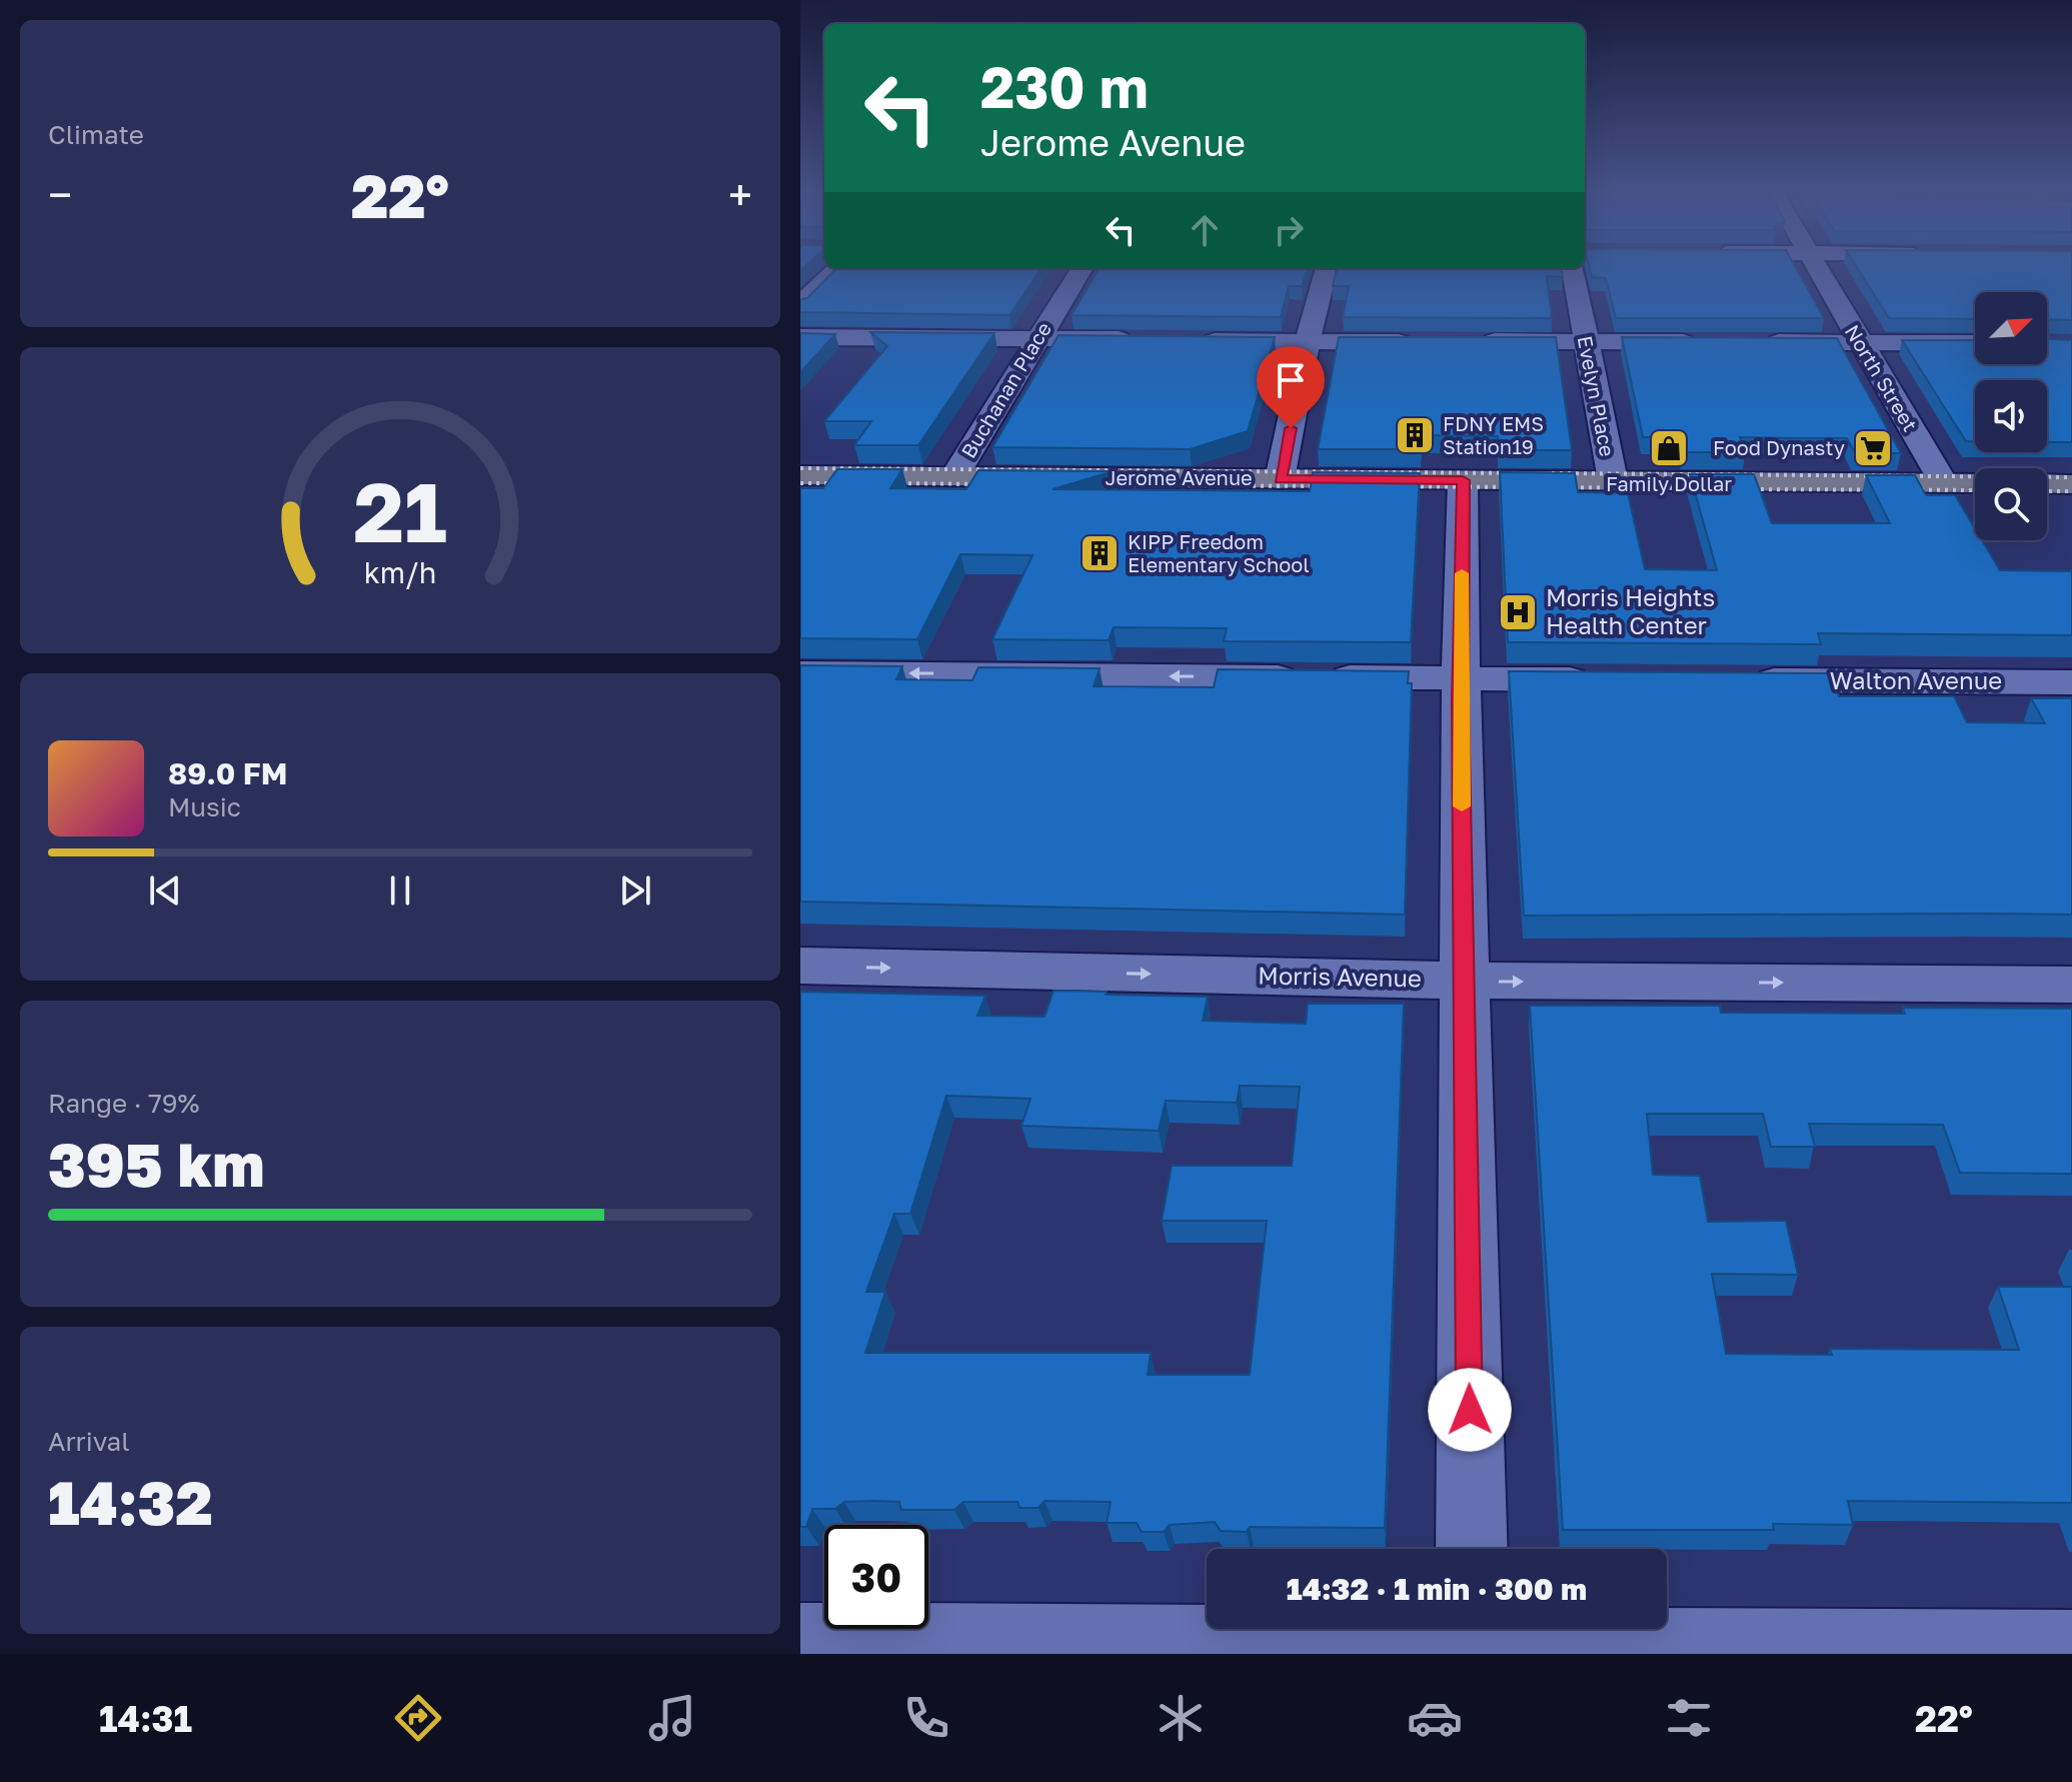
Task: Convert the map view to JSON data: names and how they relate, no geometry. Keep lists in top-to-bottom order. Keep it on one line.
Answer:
{"streets":{"main road":["Jerome Avenue"],"street":["North Street","Buchanan Place","Evelyn Place","Walton Avenue","Morris Avenue"]},"crossings":[["North Street","Jerome Avenue"],["Buchanan Place","Jerome Avenue"],["Evelyn Place","Jerome Avenue"]],"places":{"building":["FDNY EMS Station19","KIPP Freedom Elementary School"],"shop":["Family Dollar"],"supermarket":["Food Dynasty"],"hospital":["Morris Heights Health Center"]},"north":"top right","page":{"tile":["Climate",["Range · 79%","395 km"],["Arrival","14:32"]],"turn":["230 m","Jerome Avenue"],"heat":["−","22°","+"],"song":["89.0 FM","Music"],"limit":"30","trip":"14:32 · 1 min · 300 m","tabs":["14:31","22°"],"gauge":["21","km/h"]}}
